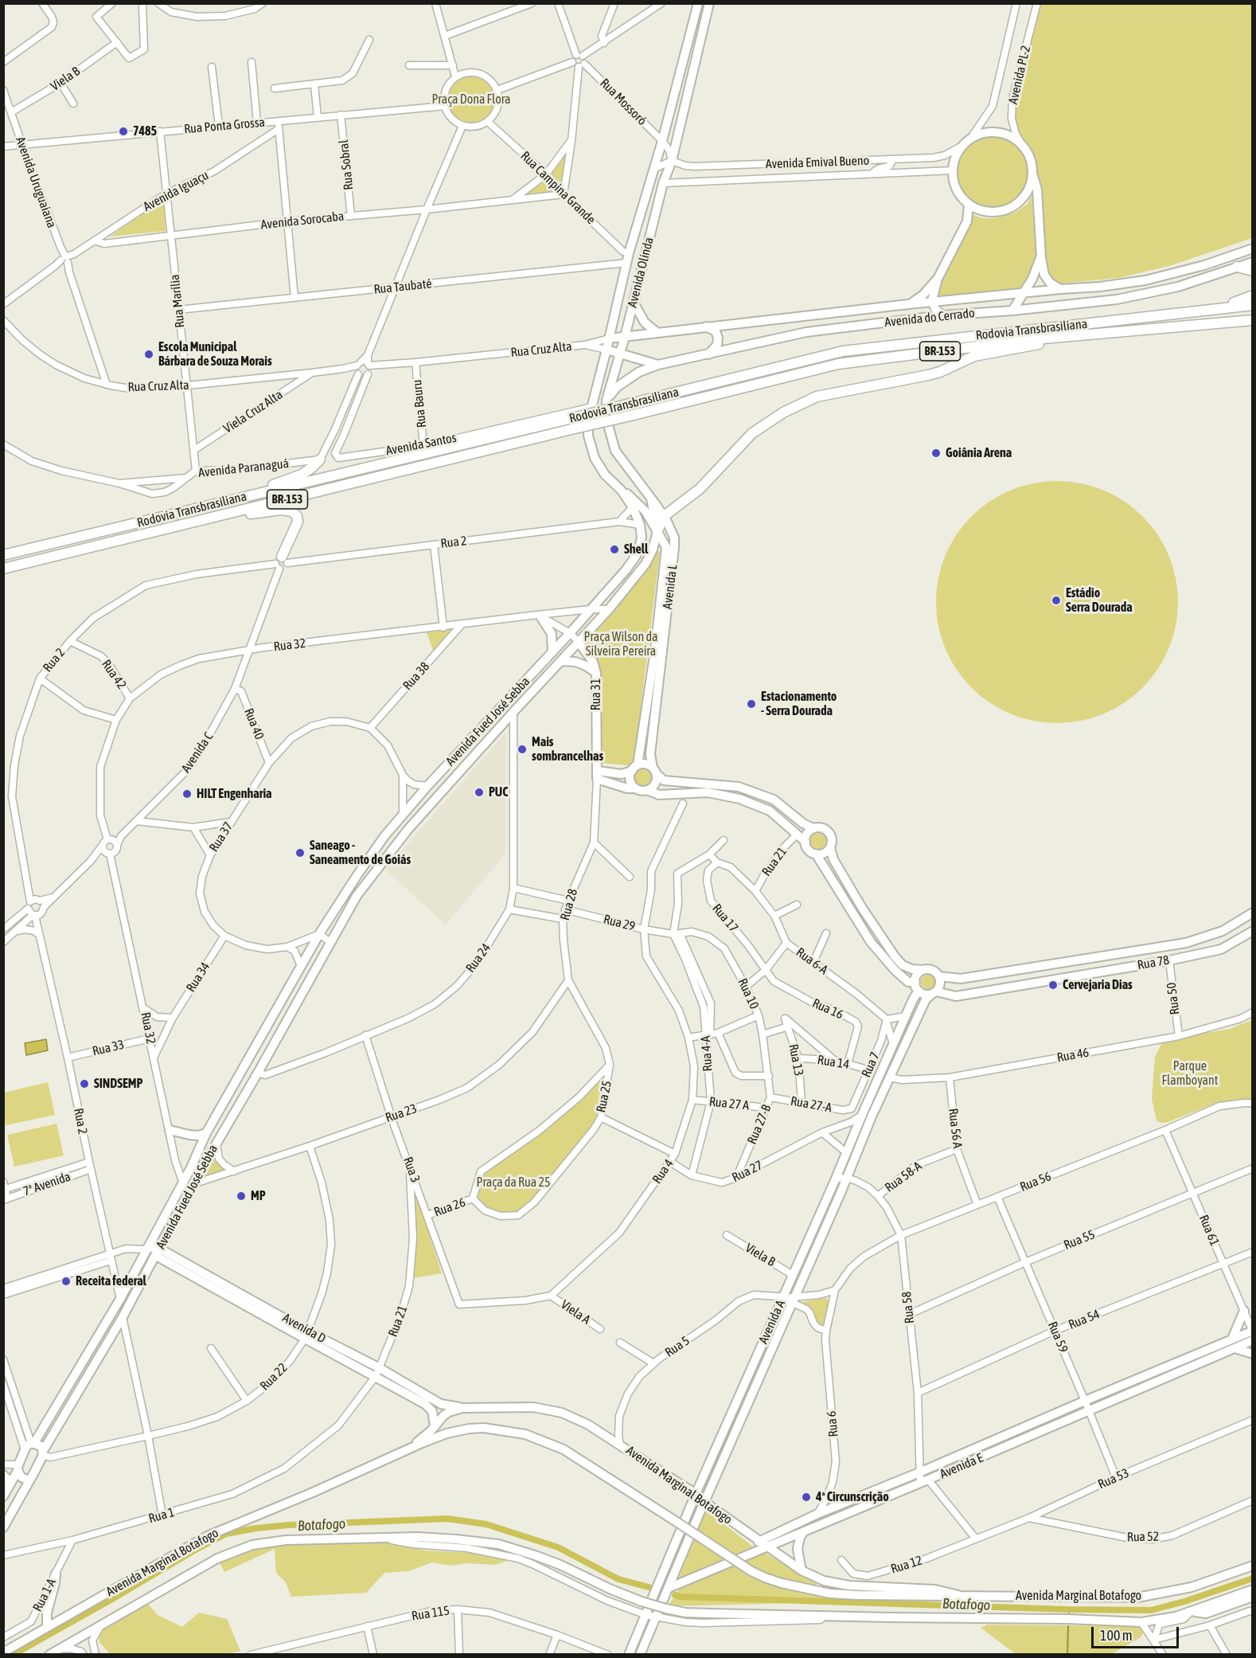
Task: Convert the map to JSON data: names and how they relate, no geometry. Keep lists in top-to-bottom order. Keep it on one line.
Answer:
{"streets":{"highway":["Rodovia Transbrasiliana","BR-153"],"main road":["Avenida Olinda","Avenida do Cerrado","Avenida L","Rua 31","Avenida Fued José Sebba","Rua 78","Avenida A","Avenida D","Avenida E","Avenida Marginal Botafogo"],"street":["Avenida PL-2","Viela B","Rua Mossoró","Rua Ponta Grossa","Avenida Emival Bueno","Rua Sobral","Avenida Uruguaiana","Rua Campina Grande","Avenida Iguaçu","Avenida Sorocaba","Rua Taubaté","Rua Marília","Rua Cruz Alta","Rua Bauru","Viela Cruz Alta","Avenida Santos","Avenida Paranaguá","Rua 2","Rua 32","Rua 42","Rua 38","Rua 40","Avenida C","Rua 37","Rua 21","Rua 28","Rua 17","Rua 29","Rua 24","Rua 6-A","Rua 34","Rua 10","Rua 50","Rua 16","Rua 33","Rua 4-A","Rua 46","Rua 13","Rua 14","Rua 7","Rua 25","Rua 27 A","Rua 27-A","Rua 23","Rua 27-B","Rua 56 A","Rua 3","Rua 4","Rua 27","Rua 58-A","Rua 56","7ª Avenida","Rua 26","Rua 61","Rua 55","Rua 58","Viela A","Rua 54","Rua 59","Rua 5","Rua 22","Rua 6","Rua 53","Rua 1","Rua 52","Rua 12","Rua 1-A","Rua 115"]},"crossings":[["Avenida PL-2","Avenida Emival Bueno"],["Viela B","Avenida Uruguaiana"],["Viela B","Avenida A"],["Rua Mossoró","Avenida Emival Bueno"],["Rua Mossoró","Avenida Olinda"],["Rua Ponta Grossa","Rua Sobral"],["Rua Ponta Grossa","Avenida Uruguaiana"],["Rua Ponta Grossa","Rua Campina Grande"],["Rua Ponta Grossa","Rua Marília"],["Rua Ponta Grossa","Avenida Santos"],["Avenida Emival Bueno","Avenida Olinda"],["Rua Sobral","Avenida Sorocaba"],["Avenida Uruguaiana","Avenida Iguaçu"],["Avenida Uruguaiana","Rua Cruz Alta"],["Rua Campina Grande","Avenida Sorocaba"],["Rua Campina Grande","Avenida Olinda"],["Rua Campina Grande","Avenida Santos"],["Avenida Iguaçu","Avenida Sorocaba"],["Avenida Iguaçu","Rua Marília"],["Avenida Sorocaba","Rua Marília"],["Avenida Sorocaba","Avenida Santos"],["Avenida Olinda","Rua Taubaté"],["Avenida Olinda","Avenida do Cerrado"],["Avenida Olinda","Rua Cruz Alta"],["Avenida Olinda","Avenida Santos"],["Avenida Olinda","Avenida L"],["Avenida Olinda","Avenida Fued José Sebba"],["Rua Taubaté","Rua Marília"],["Rua Taubaté","Avenida Santos"],["Rua Marília","Rua Cruz Alta"],["Rua Marília","Viela Cruz Alta"],["Rua Marília","Avenida Paranaguá"],["Avenida do Cerrado","Rua Cruz Alta"],["Rua Cruz Alta","Rua Bauru"],["Rua Cruz Alta","Viela Cruz Alta"],["Rua Cruz Alta","Avenida Santos"],["Rua Bauru","Avenida Santos"],["Avenida Santos","Avenida Paranaguá"],["Rua 2","Rua 42"],["Rua 2","Avenida Fued José Sebba"],["Rua 2","Rua 33"],["Rua 2","7ª Avenida"],["Avenida L","Avenida Fued José Sebba"],["Rua 32","Rua 42"],["Rua 32","Rua 38"],["Rua 32","Rua 31"],["Rua 32","Avenida Fued José Sebba"],["Rua 32","Avenida C"],["Rua 32","Rua 34"],["Rua 32","Rua 33"],["Rua 38","Rua 37"],["Rua 31","Avenida Fued José Sebba"],["Rua 31","Rua 28"],["Avenida Fued José Sebba","Rua 37"],["Avenida Fued José Sebba","Rua 24"],["Avenida Fued José Sebba","Rua 23"],["Avenida Fued José Sebba","Avenida D"],["Avenida Fued José Sebba","Rua 22"],["Rua 40","Avenida C"],["Rua 40","Rua 37"],["Rua 37","Rua 34"],["Rua 21","Rua 6-A"],["Rua 21","Rua 3"],["Rua 21","Avenida D"],["Rua 21","Rua 1"],["Rua 28","Rua 29"],["Rua 28","Rua 25"],["Rua 28","Rua 23"],["Rua 17","Rua 6-A"],["Rua 17","Rua 16"],["Rua 29","Rua 10"],["Rua 29","Rua 4-A"],["Rua 29","Rua 4"],["Rua 24","Rua 3"],["Rua 6-A","Rua 7"],["Rua 78","Rua 50"],["Rua 78","Avenida A"],["Rua 10","Rua 4-A"],["Rua 10","Rua 27-A"],["Rua 10","Rua 27-B"],["Rua 50","Rua 46"],["Rua 16","Rua 14"],["Rua 4-A","Rua 27 A"],["Rua 4-A","Rua 27"],["Rua 46","Rua 56 A"],["Rua 46","Avenida A"],["Rua 13","Rua 14"],["Rua 13","Rua 27-A"],["Rua 14","Rua 7"],["Rua 7","Rua 27-A"],["Rua 25","Rua 26"],["Rua 27 A","Rua 27-B"],["Rua 27 A","Rua 4"],["Rua 27-A","Rua 27-B"],["Rua 23","Rua 3"],["Rua 23","Rua 22"],["Rua 27-B","Rua 27"],["Rua 56 A","Rua 58-A"],["Rua 56 A","Rua 56"],["Rua 3","Rua 4"],["Rua 3","Rua 26"],["Rua 3","Viela A"],["Rua 4","Rua 27"],["Rua 4","Viela A"],["Rua 27","Avenida A"],["Rua 58-A","Rua 58"],["Rua 56","Rua 61"],["Rua 56","Rua 58"],["Rua 56","Rua 59"],["Rua 56","Rua 6"],["Rua 61","Rua 55"],["Rua 61","Rua 54"],["Rua 61","Avenida E"],["Rua 55","Rua 58"],["Rua 55","Rua 59"],["Rua 58","Rua 54"],["Rua 58","Avenida A"],["Rua 58","Avenida E"],["Rua 54","Rua 59"],["Avenida A","Rua 5"],["Avenida A","Avenida E"],["Avenida A","Avenida Marginal Botafogo"],["Avenida D","Rua 22"],["Avenida D","Avenida Marginal Botafogo"],["Rua 59","Avenida E"],["Rua 59","Rua 53"],["Rua 5","Avenida Marginal Botafogo"],["Rua 6","Avenida E"],["Avenida E","Avenida Marginal Botafogo"],["Rua 53","Rua 52"],["Rua 53","Rua 12"],["Rua 1","Rua 1-A"]],"water":["Botafogo"],"parks":["Praça Dona Flora","Praça Wilson da Silveira Pereira","Parque Flamboyant","Praça da Rua 25"],"places":["7485","Escola Municipal Bárbara de Souza Morais","Goiânia Arena","Shell","Estádio Serra Dourada","Estacionamento - Serra Dourada","Mais sombrancelhas","PUC","HILT Engenharia","Saneago - Saneamento de Goiás","Cervejaria Dias","SINDSEMP","MP","Receita federal","4ª Circunscrição"],"scale_bar":"100 m"}
